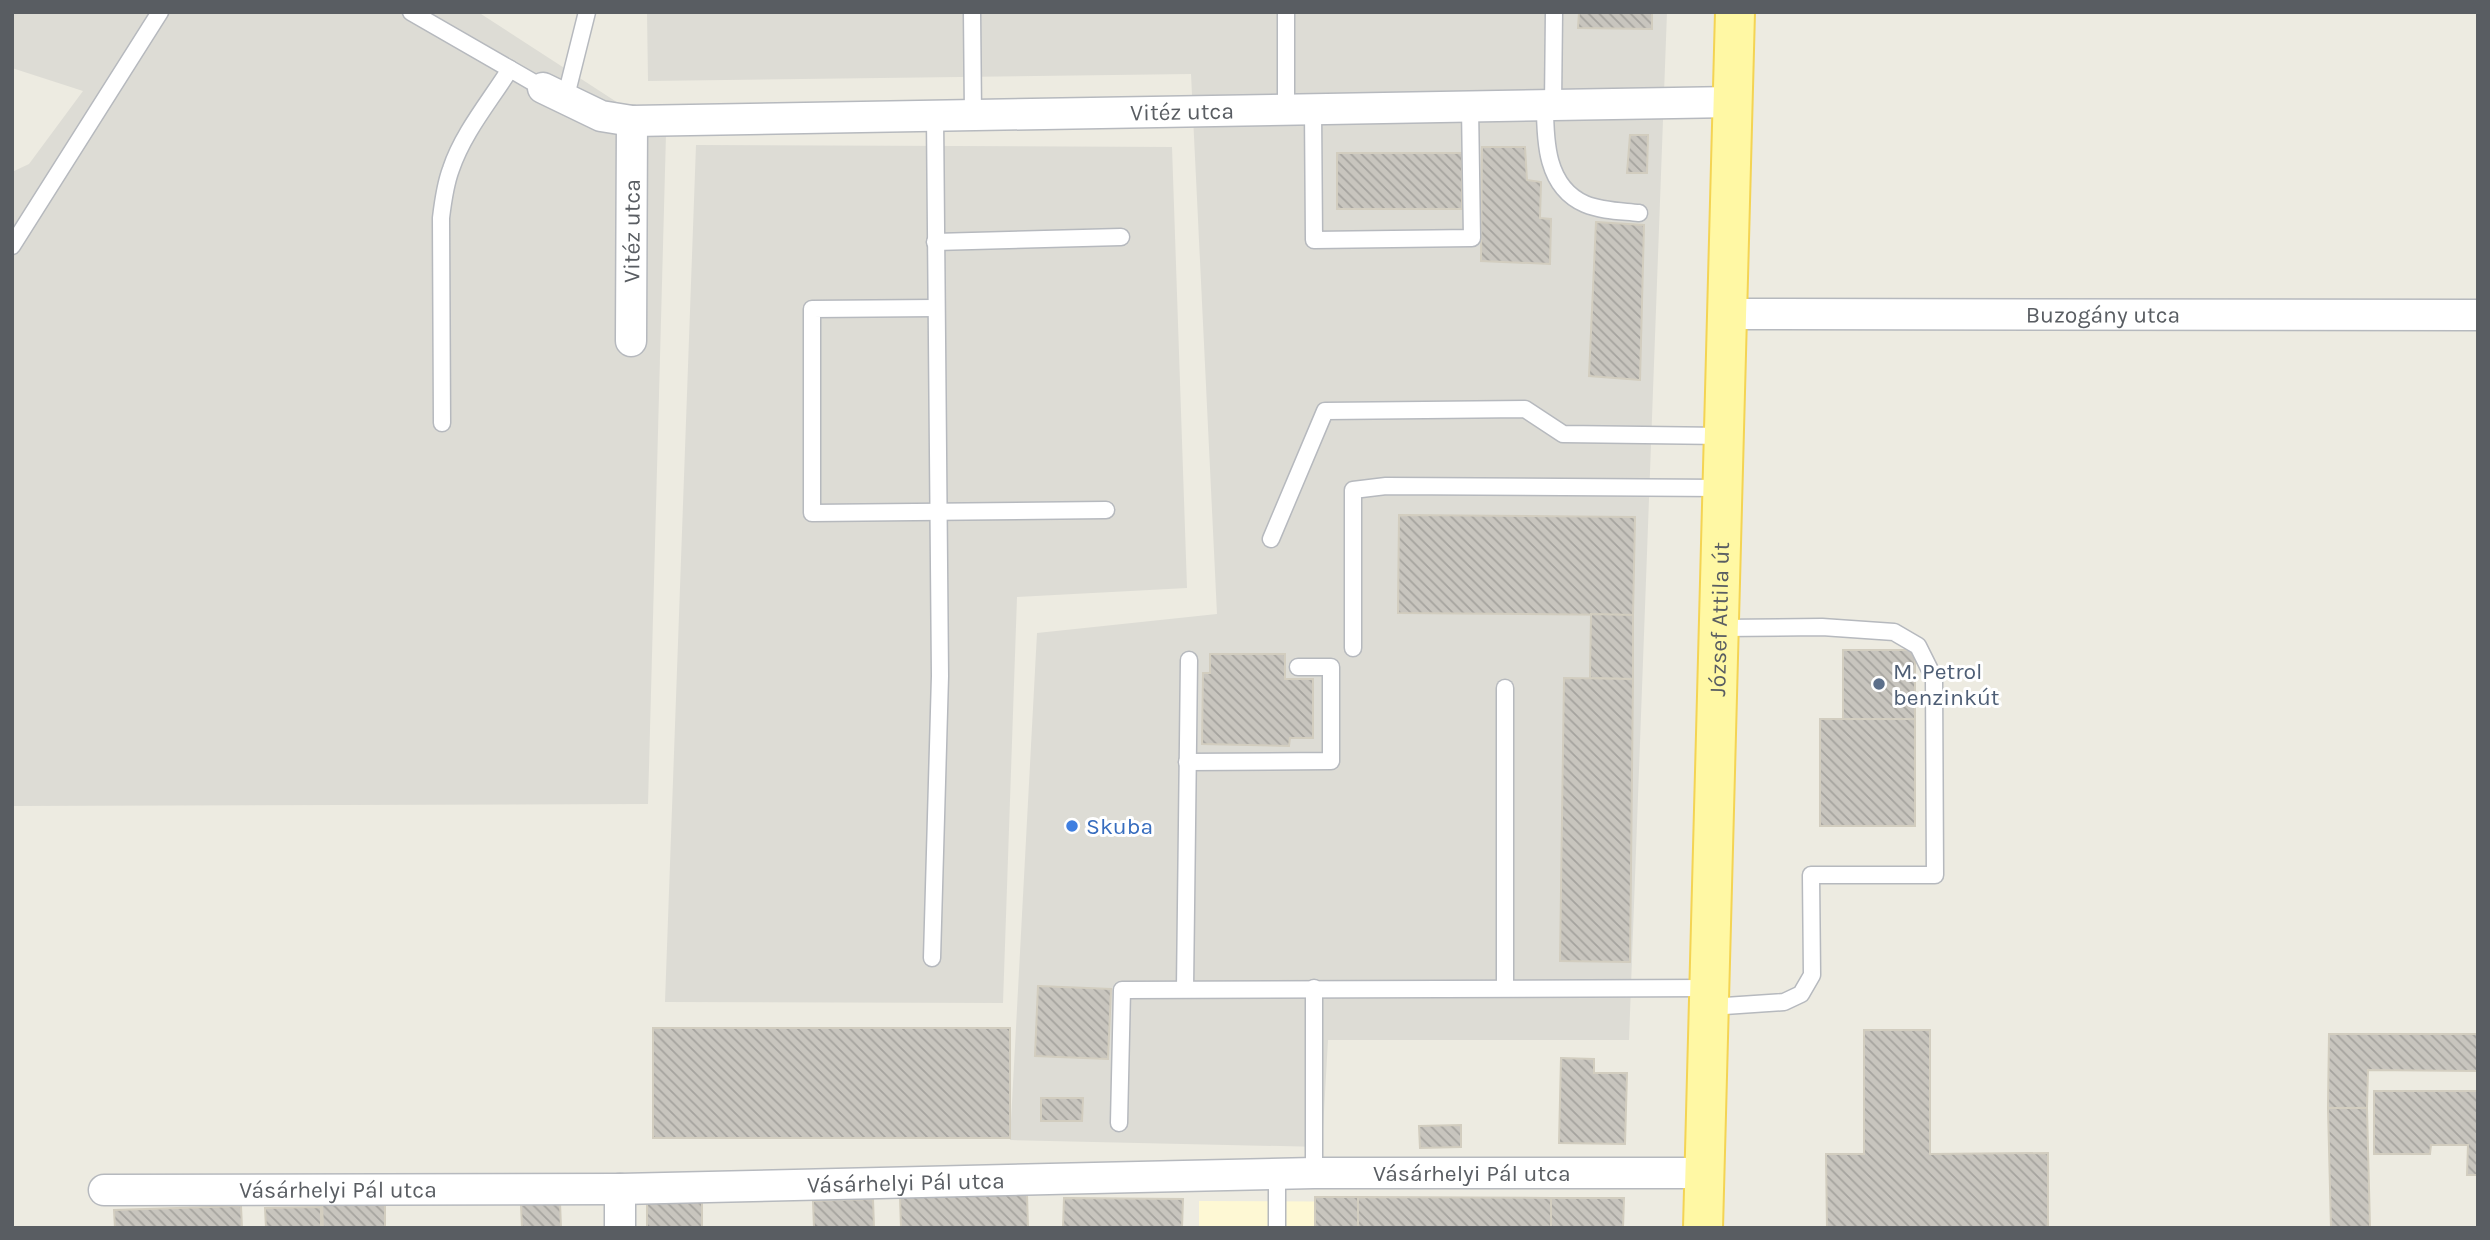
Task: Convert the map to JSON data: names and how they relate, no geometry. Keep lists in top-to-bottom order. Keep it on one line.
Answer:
{"streets":{"main road":["József Attila út"],"street":["Vitéz utca","Buzogány utca","Vásárhelyi Pál utca"]},"crossings":[["Vitéz utca","József Attila út"],["Buzogány utca","József Attila út"],["József Attila út","Vásárhelyi Pál utca"]],"places":["M. Petrol benzinkút","Skuba"]}
